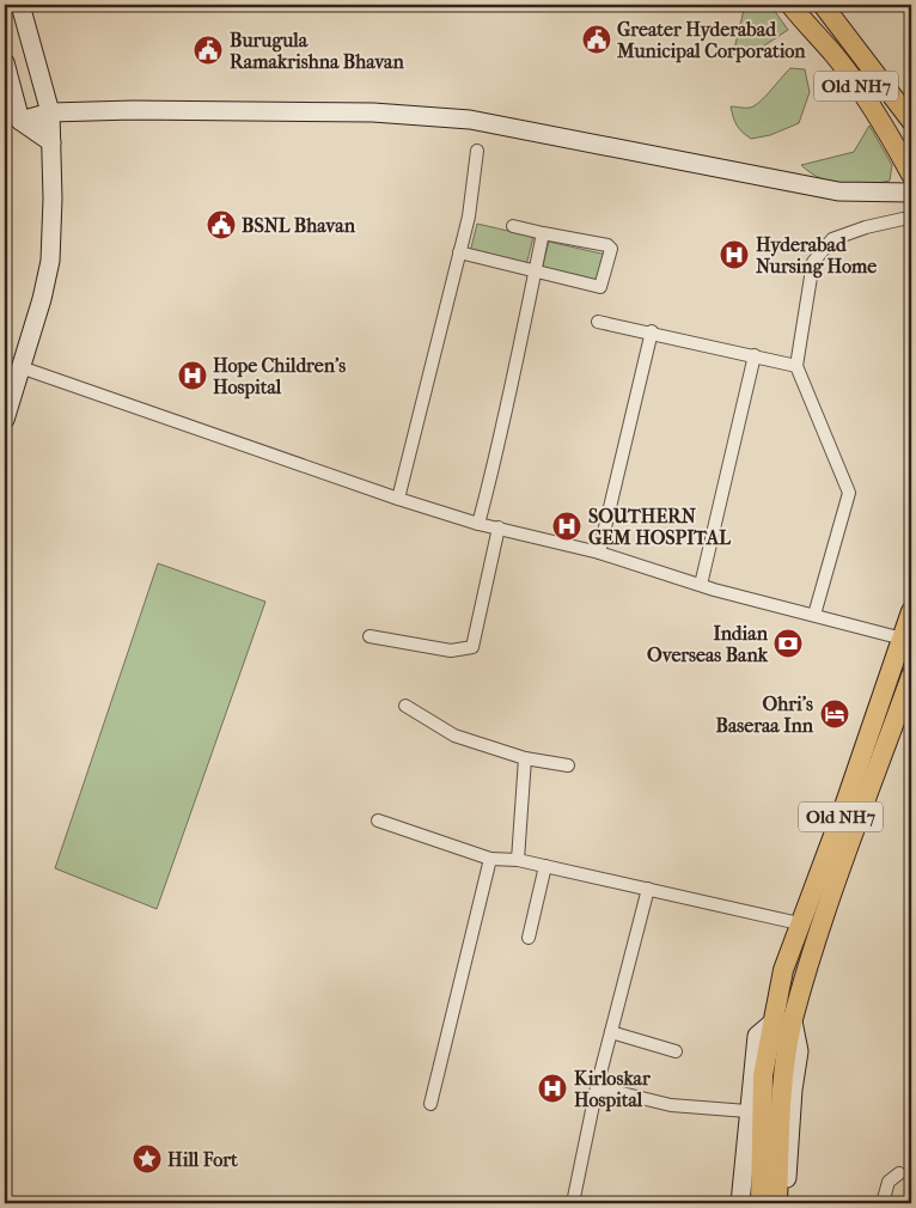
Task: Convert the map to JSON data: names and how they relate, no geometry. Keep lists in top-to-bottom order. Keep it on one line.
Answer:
{"streets":{"main road":["Old NH7"]},"places":{"public building":["Greater Hyderabad Municipal Corporation","Burugula Ramakrishna Bhavan","BSNL Bhavan"],"hospital":["Hyderabad Nursing Home","Hope Children's Hospital","SOUTHERN GEM HOSPITAL","Kirloskar Hospital"],"bank":["Indian Overseas Bank"],"hotel":["Ohri's Baseraa Inn"],"place":["Hill Fort"]}}
